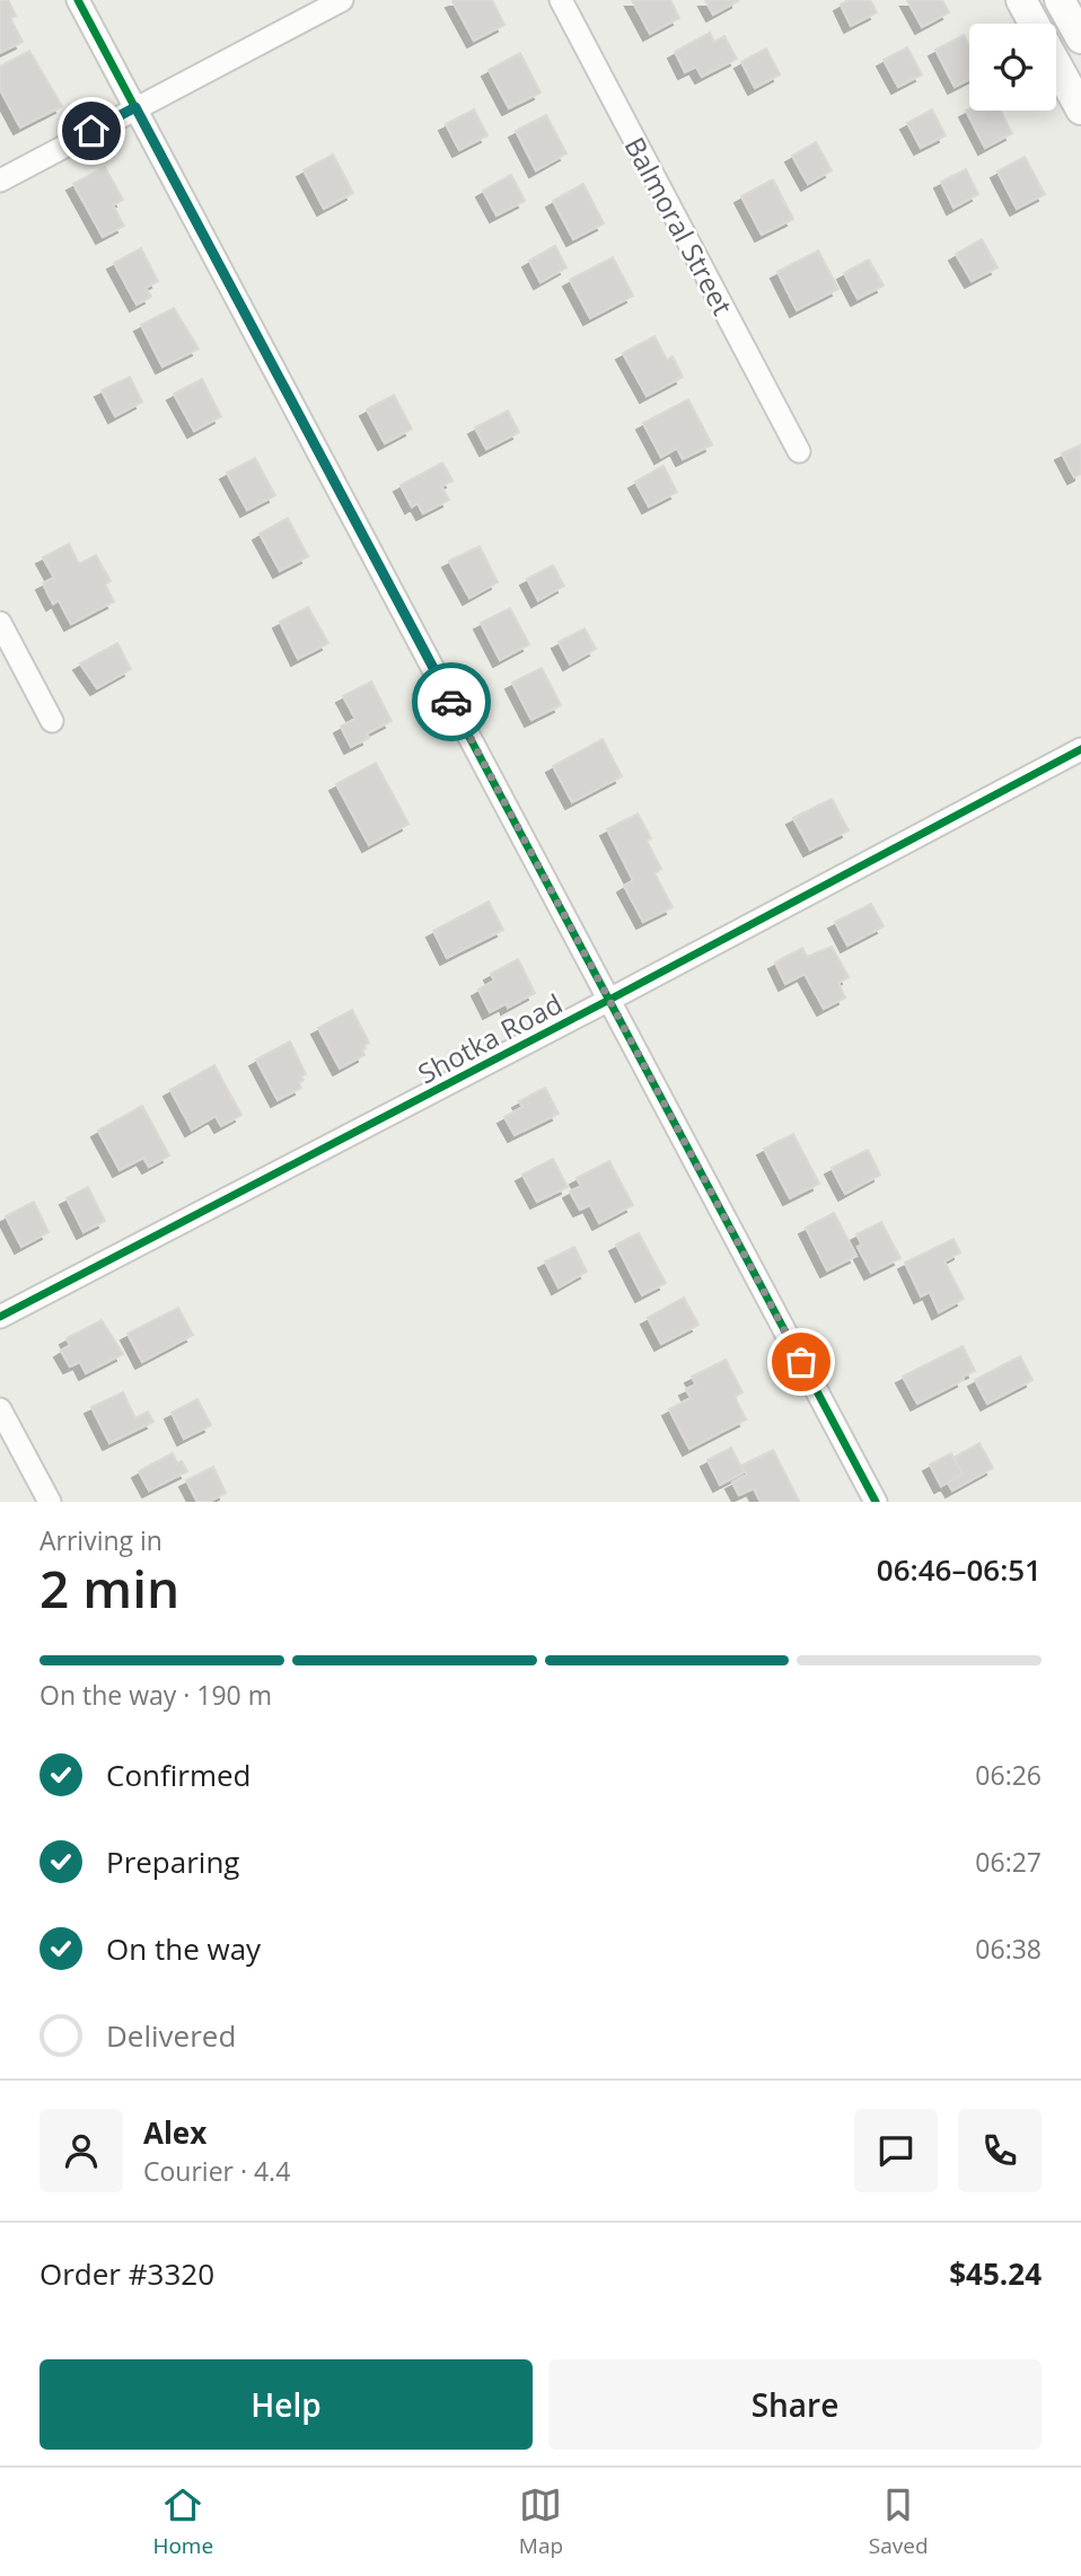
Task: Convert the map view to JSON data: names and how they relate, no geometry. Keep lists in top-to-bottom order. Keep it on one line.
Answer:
{"streets":{"street":["Balmoral Street","Shotka Road"]},"page":{"heading":["2 min","Arriving in","06:46–06:51"],"panel":["Alex","Courier · 4.4","Order #3320","$45.24"],"bar":"On the way · 190 m","list":[["Confirmed","06:26"],["Preparing","06:27"],["On the way","06:38"],"Delivered"],"buttons":["Help","Share"],"tabs":["Home","Map","Saved"]}}
